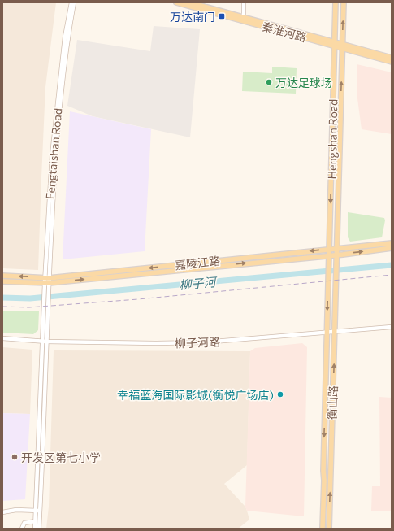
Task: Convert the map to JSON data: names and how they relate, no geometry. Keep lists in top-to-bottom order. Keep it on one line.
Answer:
{"streets":{"main road":["秦淮河路","Hengshan Road","嘉陵江路","衡山路"],"street":["Fengtaishan Road","柳子河路"]},"crossings":[["秦淮河路","Hengshan Road"],["Hengshan Road","嘉陵江路"],["Hengshan Road","柳子河路"],["Hengshan Road","衡山路"],["Fengtaishan Road","嘉陵江路"],["Fengtaishan Road","柳子河路"],["柳子河路","衡山路"]],"one_way":["衡山路"],"water":["柳子河"],"places":{"transit":["万达南门"],"other":["万达足球场","幸福蓝海国际影城(衡悦广场店)","开发区第七小学"]}}
